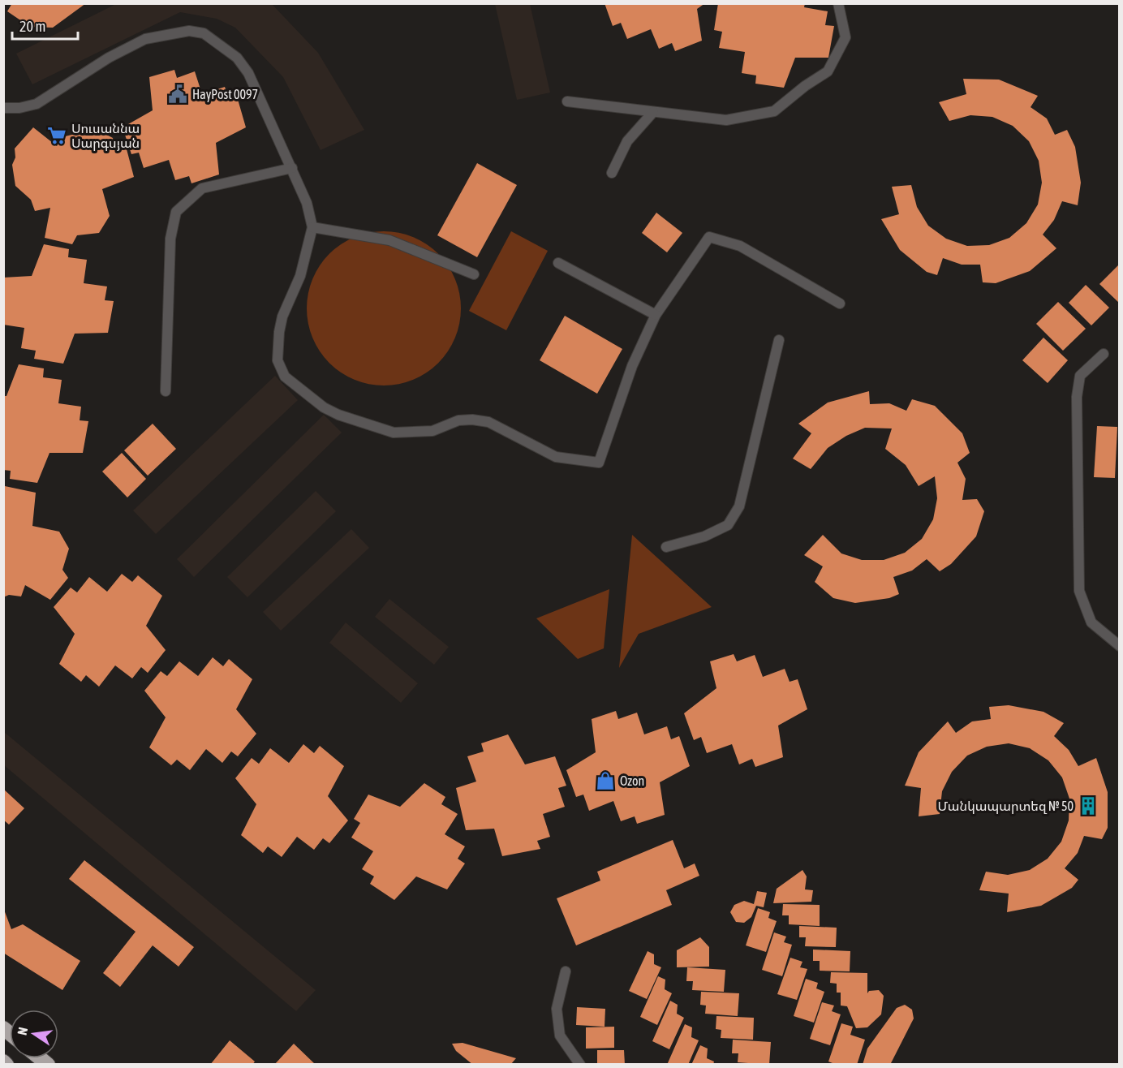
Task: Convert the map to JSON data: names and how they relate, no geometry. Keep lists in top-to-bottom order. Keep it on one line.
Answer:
{"places":{"public building":["HayPost 0097"],"supermarket":["Սուսաննա Սարգսյան"],"shop":["Ozon"],"building":["Մանկապարտեզ № 50"]},"scale_bar":"20 m","north":"left"}
